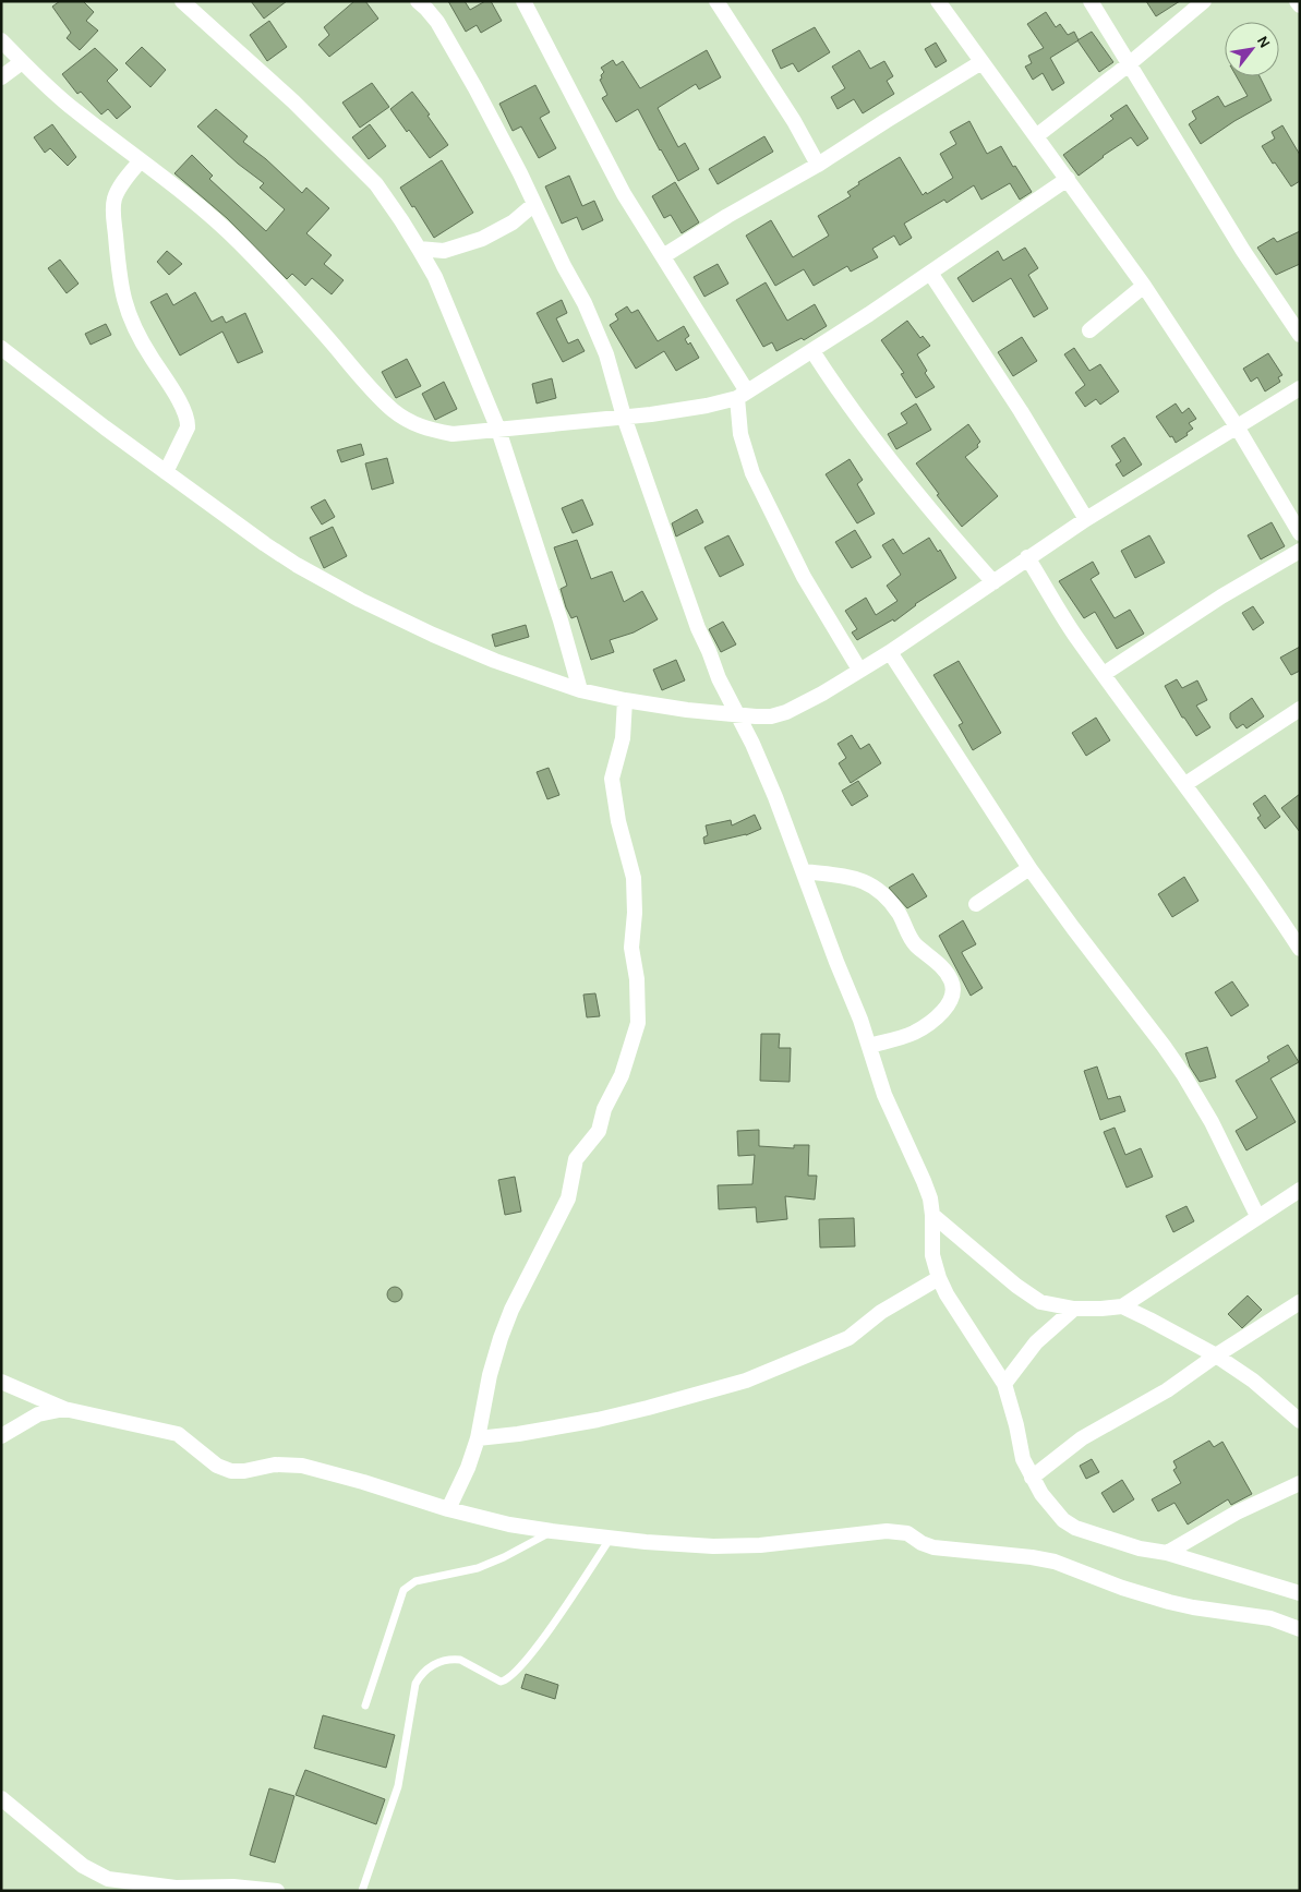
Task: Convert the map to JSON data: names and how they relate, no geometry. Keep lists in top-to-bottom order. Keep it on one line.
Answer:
{"north":"top right"}
